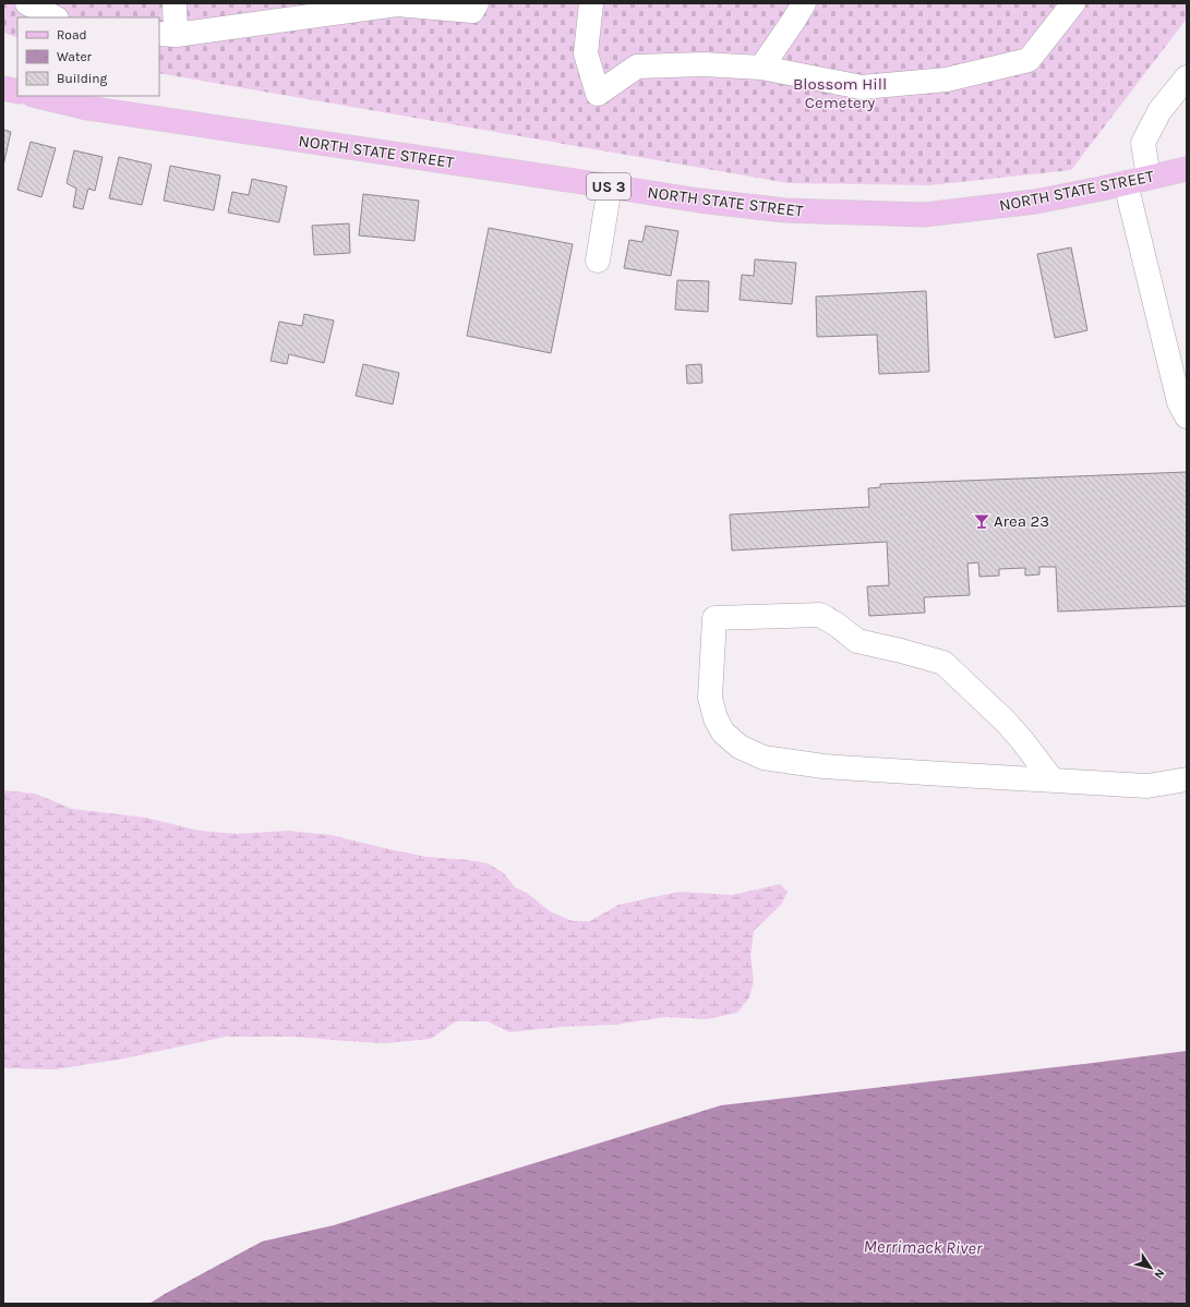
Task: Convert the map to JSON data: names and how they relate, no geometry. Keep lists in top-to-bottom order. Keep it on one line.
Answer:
{"streets":{"main road":["NORTH STATE STREET","US 3"]},"water":["Merrimack River"],"parks":["Blossom Hill Cemetery"],"places":{"bar":["Area 23"]},"legend":["Road","Water","Building"],"north":"bottom right"}
